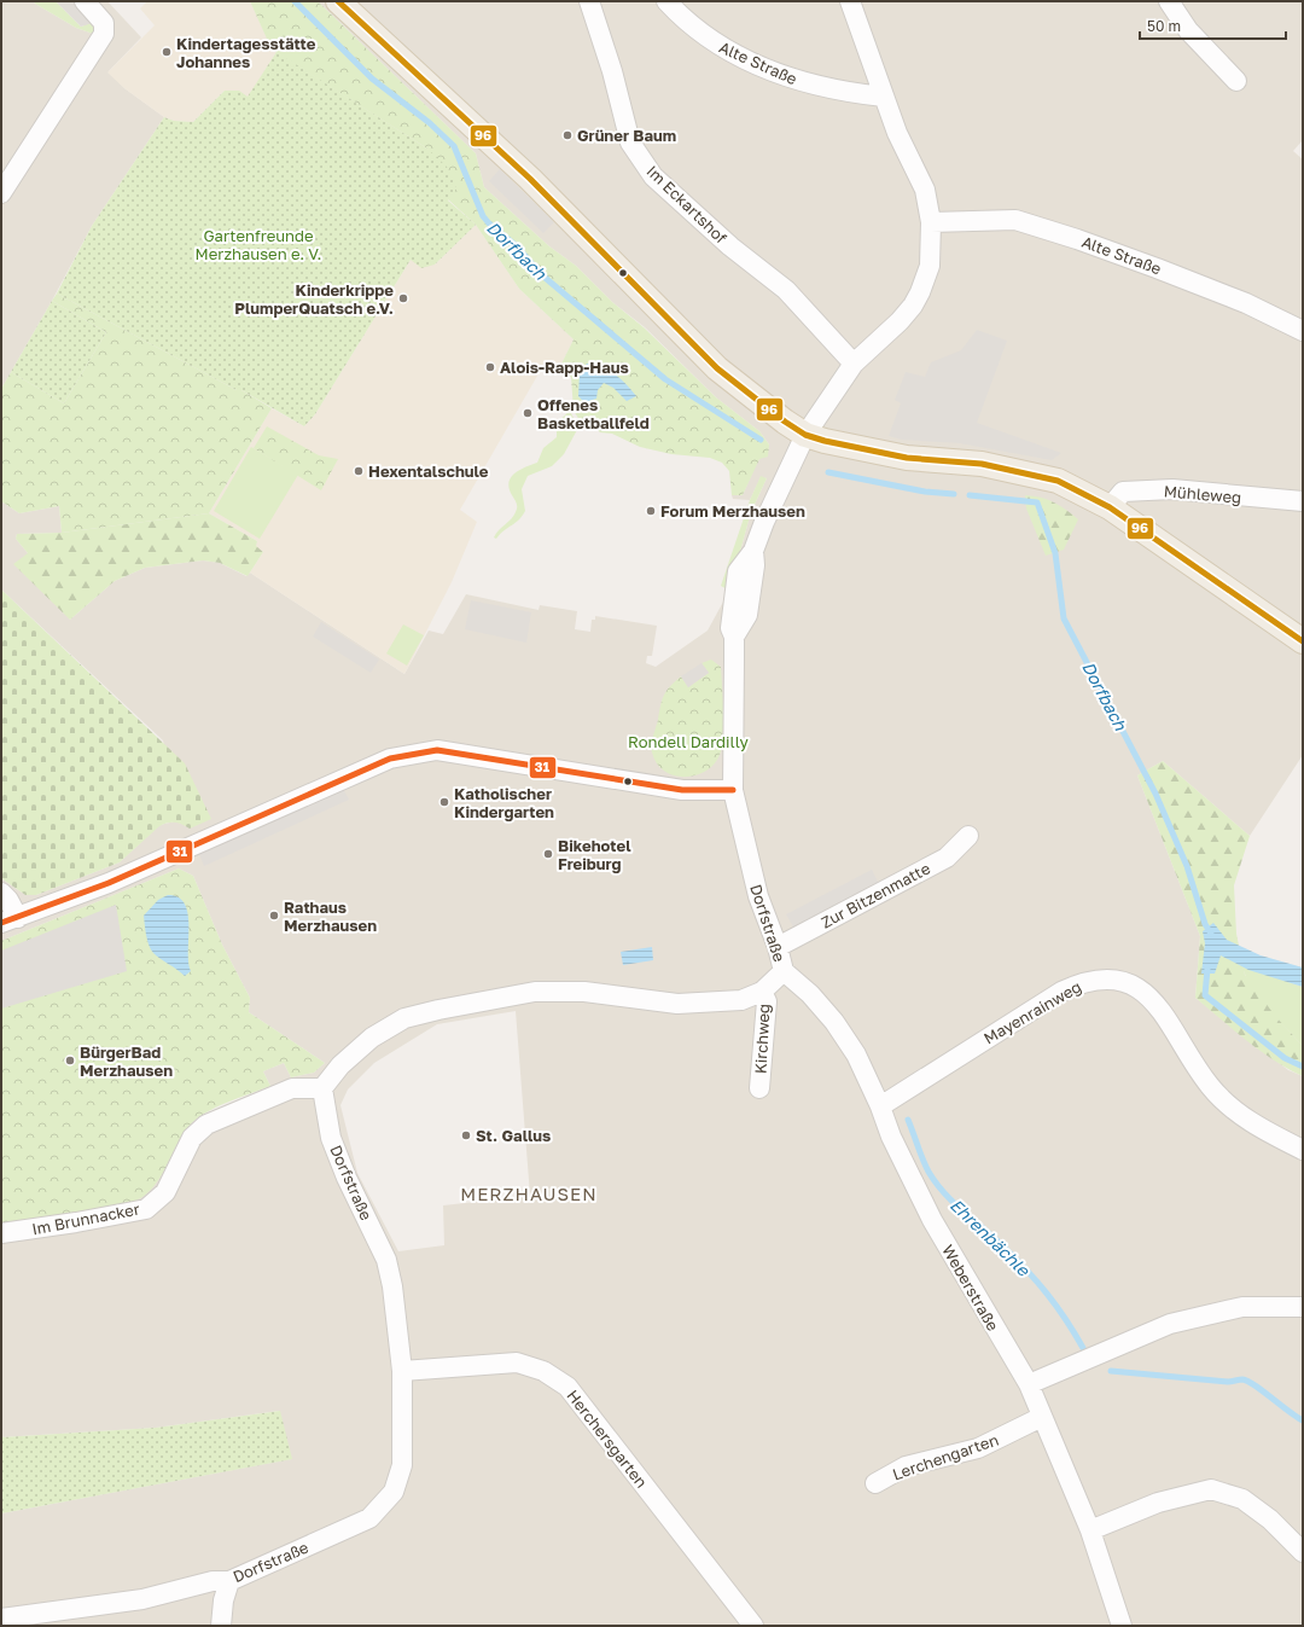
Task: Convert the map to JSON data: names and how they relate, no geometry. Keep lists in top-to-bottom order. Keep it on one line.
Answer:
{"streets":{"street":["Alte Straße","Im Eckartshof","Mühleweg","Zur Bitzenmatte","Dorfstraße","Mayenrainweg","Kirchweg","Im Brunnacker","Weberstraße","Herchersgarten","Lerchengarten"]},"crossings":[["Alte Straße","Dorfstraße"],["Im Eckartshof","Dorfstraße"],["Zur Bitzenmatte","Dorfstraße"],["Dorfstraße","Kirchweg"],["Dorfstraße","Im Brunnacker"],["Dorfstraße","Weberstraße"],["Dorfstraße","Herchersgarten"],["Mayenrainweg","Weberstraße"],["Weberstraße","Lerchengarten"]],"districts":["MERZHAUSEN"],"water":["Dorfbach","Ehrenbächle"],"parks":["Gartenfreunde Merzhausen e. V.","Rondell Dardilly"],"places":["Kindertagesstätte Johannes","Grüner Baum","Kinderkrippe PlumperQuatsch e.V.","Alois-Rapp-Haus","Offenes Basketballfeld","Hexentalschule","Forum Merzhausen","Katholischer Kindergarten","Bikehotel Freiburg","Rathaus Merzhausen","BürgerBad Merzhausen","St. Gallus"],"lines":["transit line 96","transit line 31"],"scale_bar":"50 m"}
